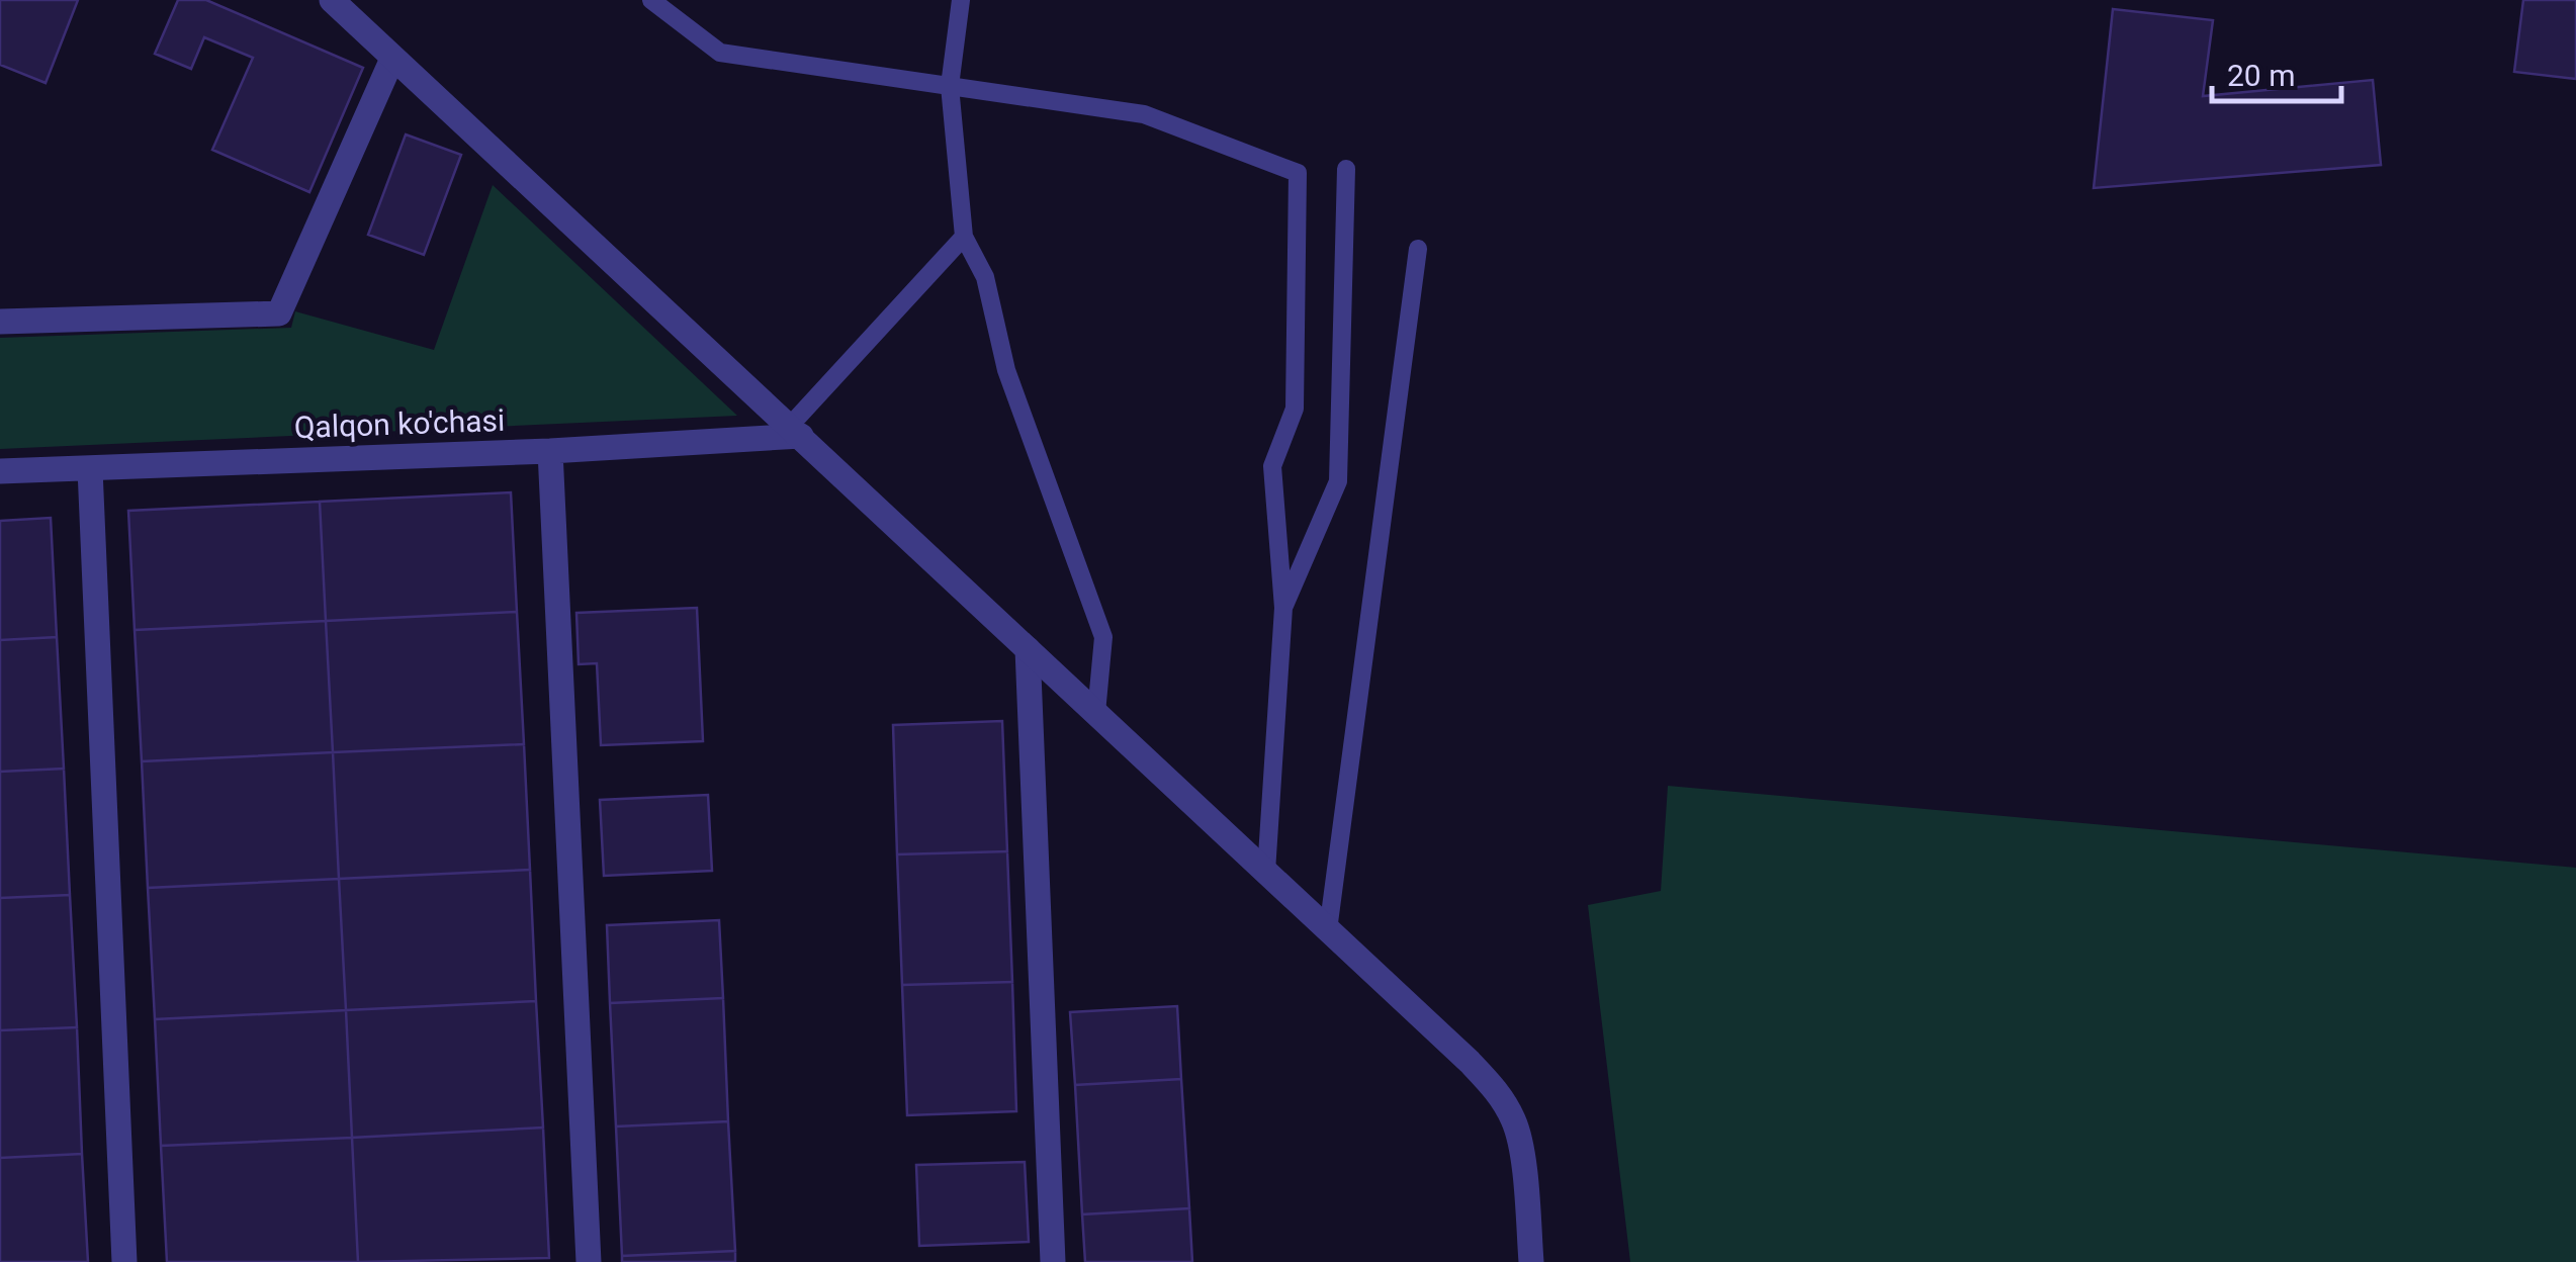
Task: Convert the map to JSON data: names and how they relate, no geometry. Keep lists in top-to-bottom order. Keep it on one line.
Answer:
{"streets":{"street":["Qalqon ko'chasi"]},"scale_bar":"20 m"}
